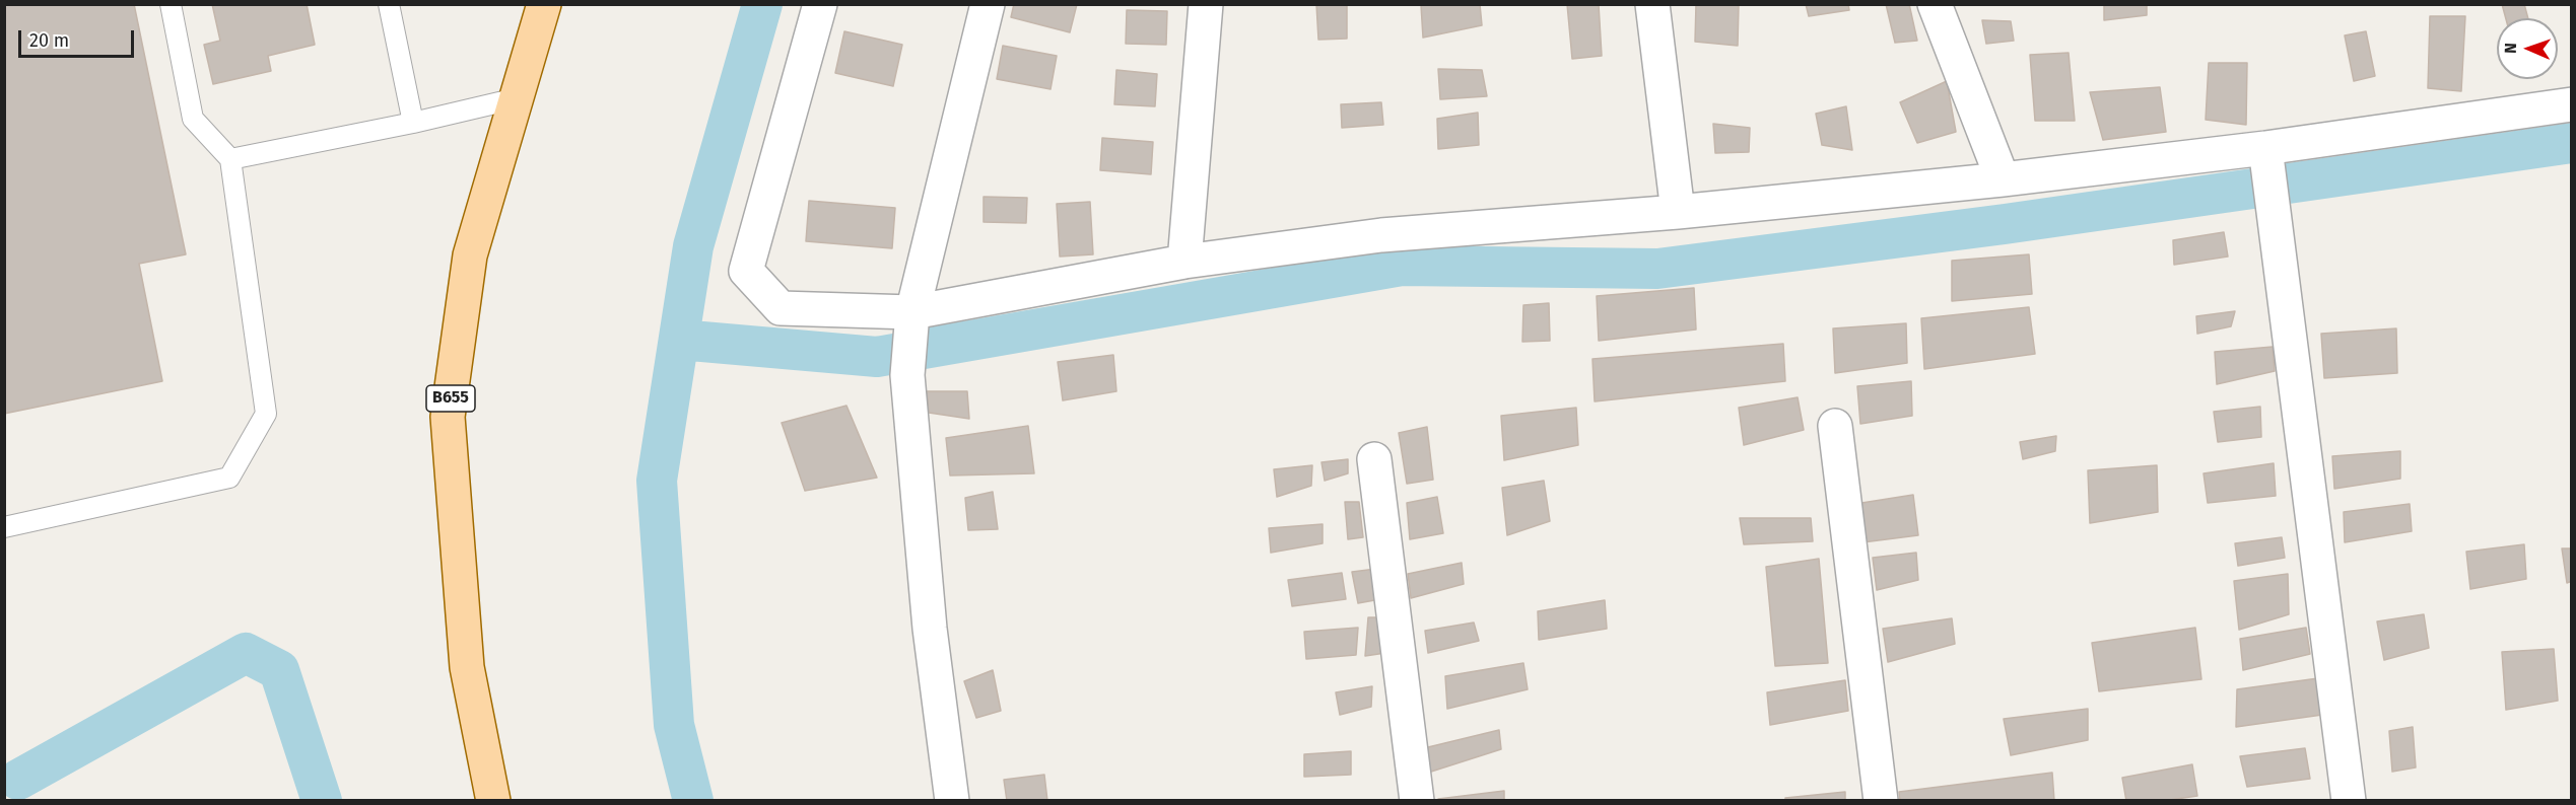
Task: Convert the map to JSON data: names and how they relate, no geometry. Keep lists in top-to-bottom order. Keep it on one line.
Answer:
{"streets":{"main road":["B655"]},"scale_bar":"20 m","north":"left"}
